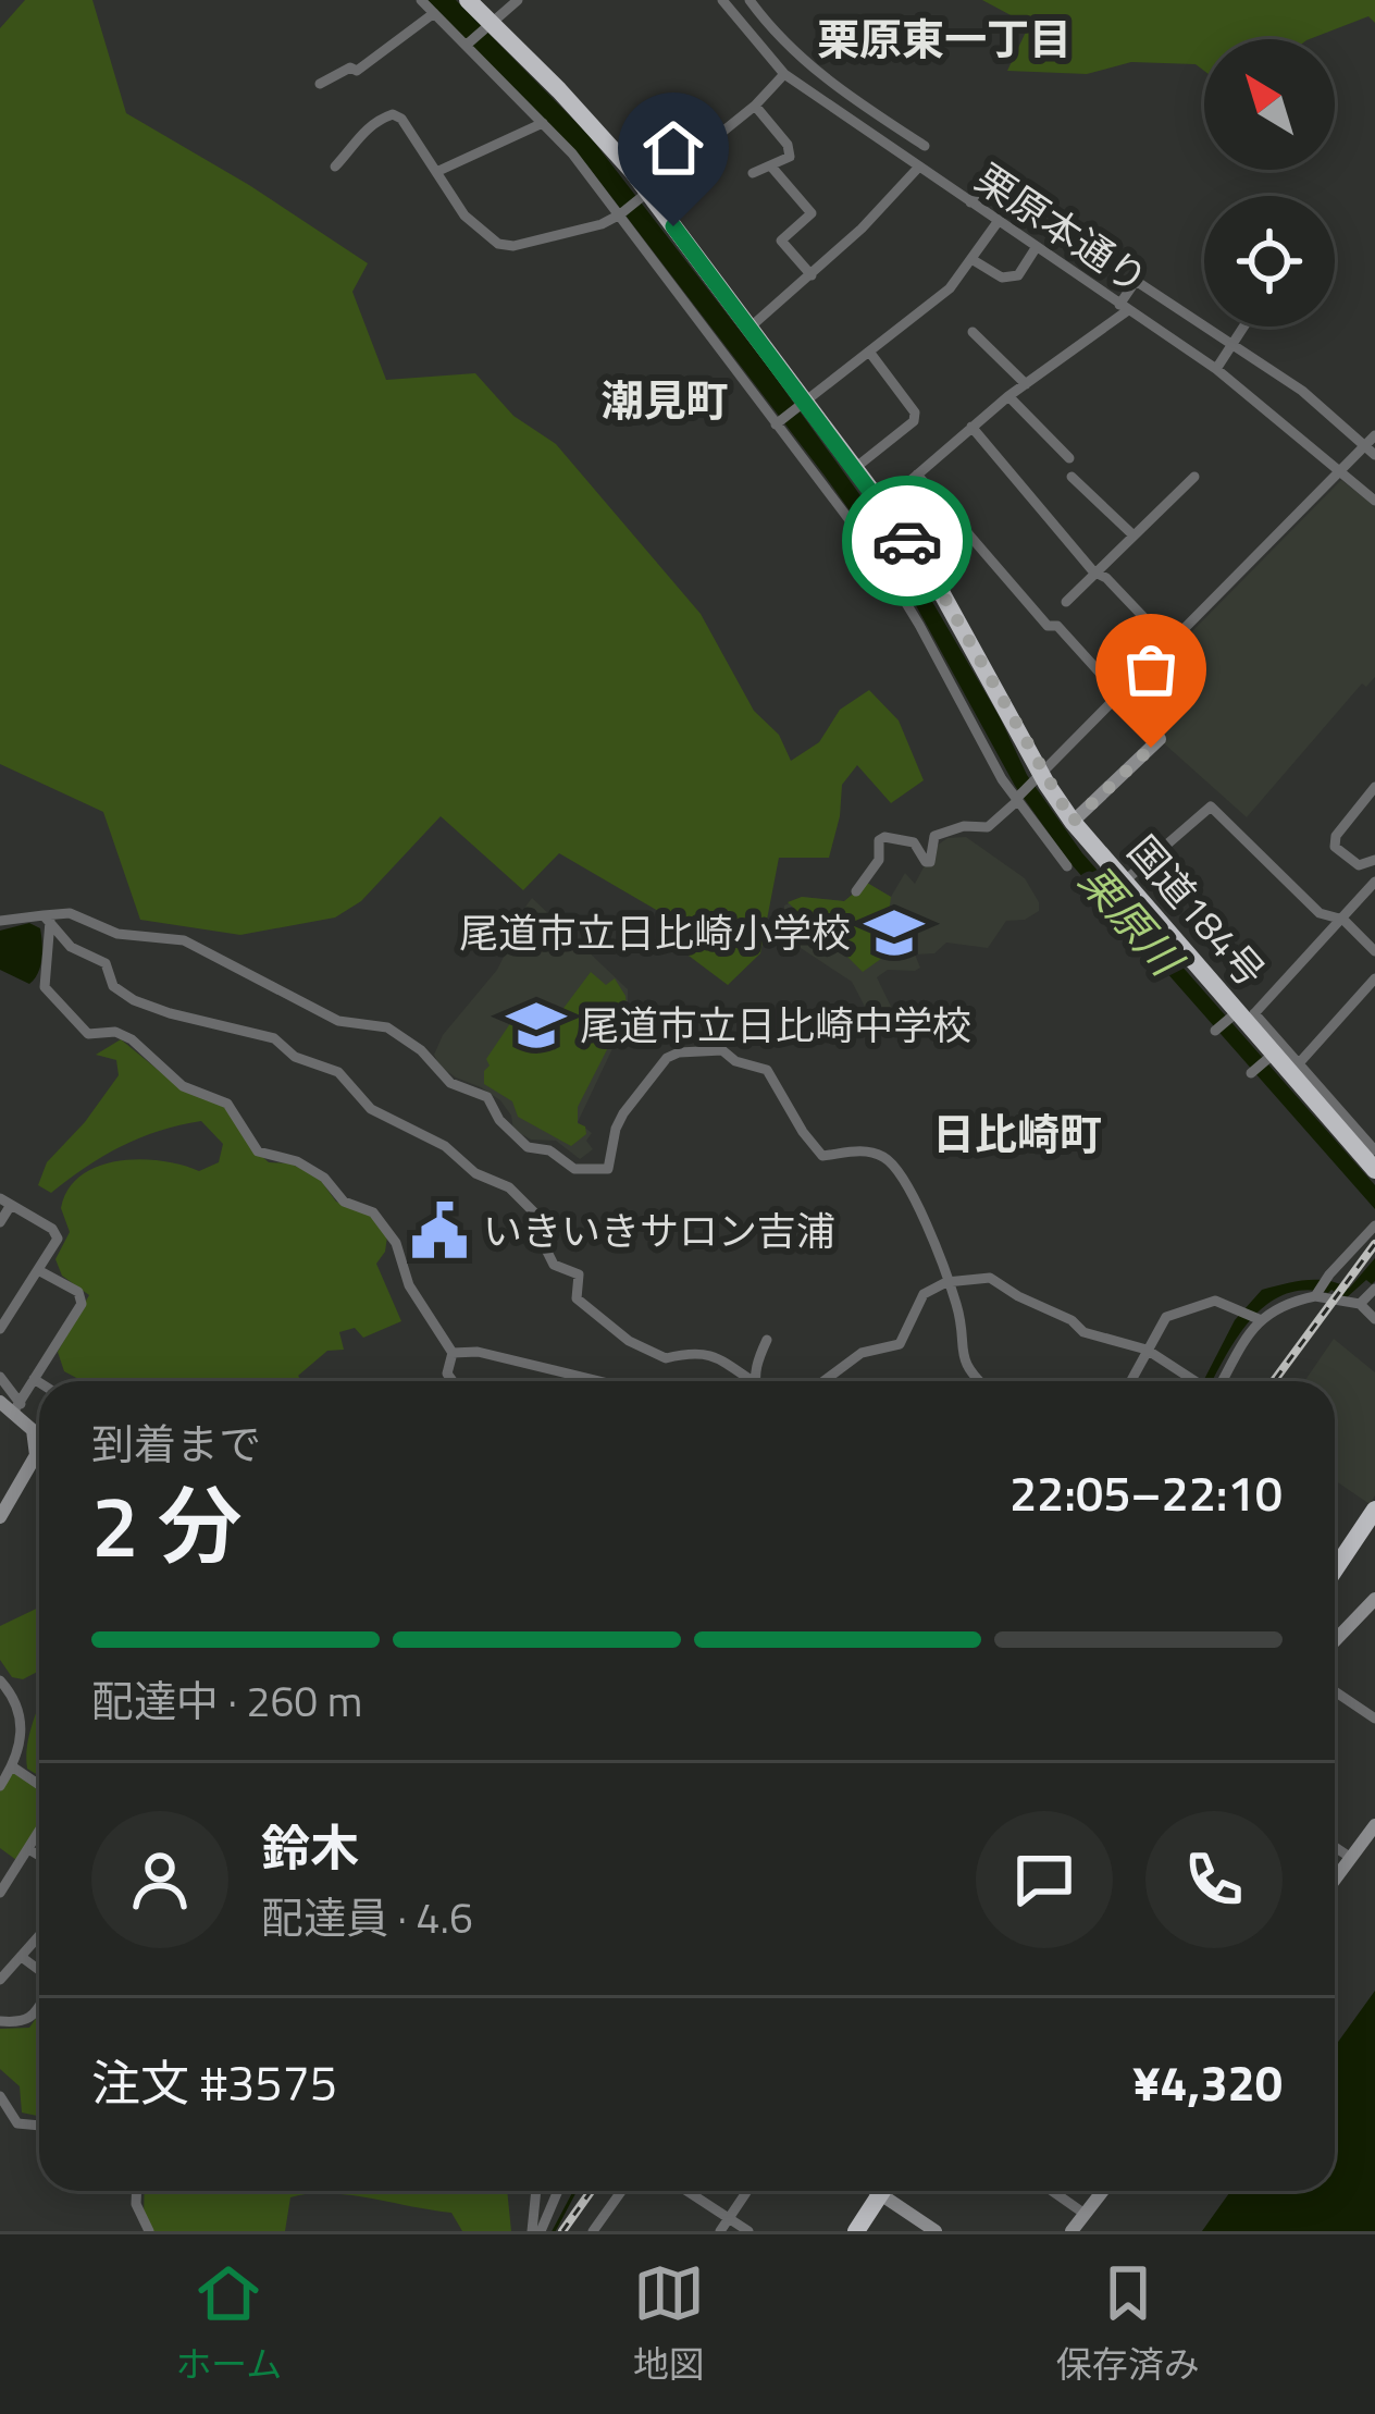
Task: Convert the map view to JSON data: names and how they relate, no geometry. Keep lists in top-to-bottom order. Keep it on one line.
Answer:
{"streets":{"highway":["国道184号"],"street":["栗原本通り"]},"districts":["栗原東一丁目","潮見町","日比崎町"],"water":["栗原川"],"places":{"school or university":["尾道市立日比崎小学校","尾道市立日比崎中学校"],"public building":["いきいきサロン吉浦"]},"north":"top left","page":{"heading":["2 分","到着まで","22:05–22:10"],"panel":["鈴木","配達員 · 4.6","注文 #3575","¥4,320"],"bar":"配達中 · 260 m","tabs":["ホーム","地図","保存済み"]}}
